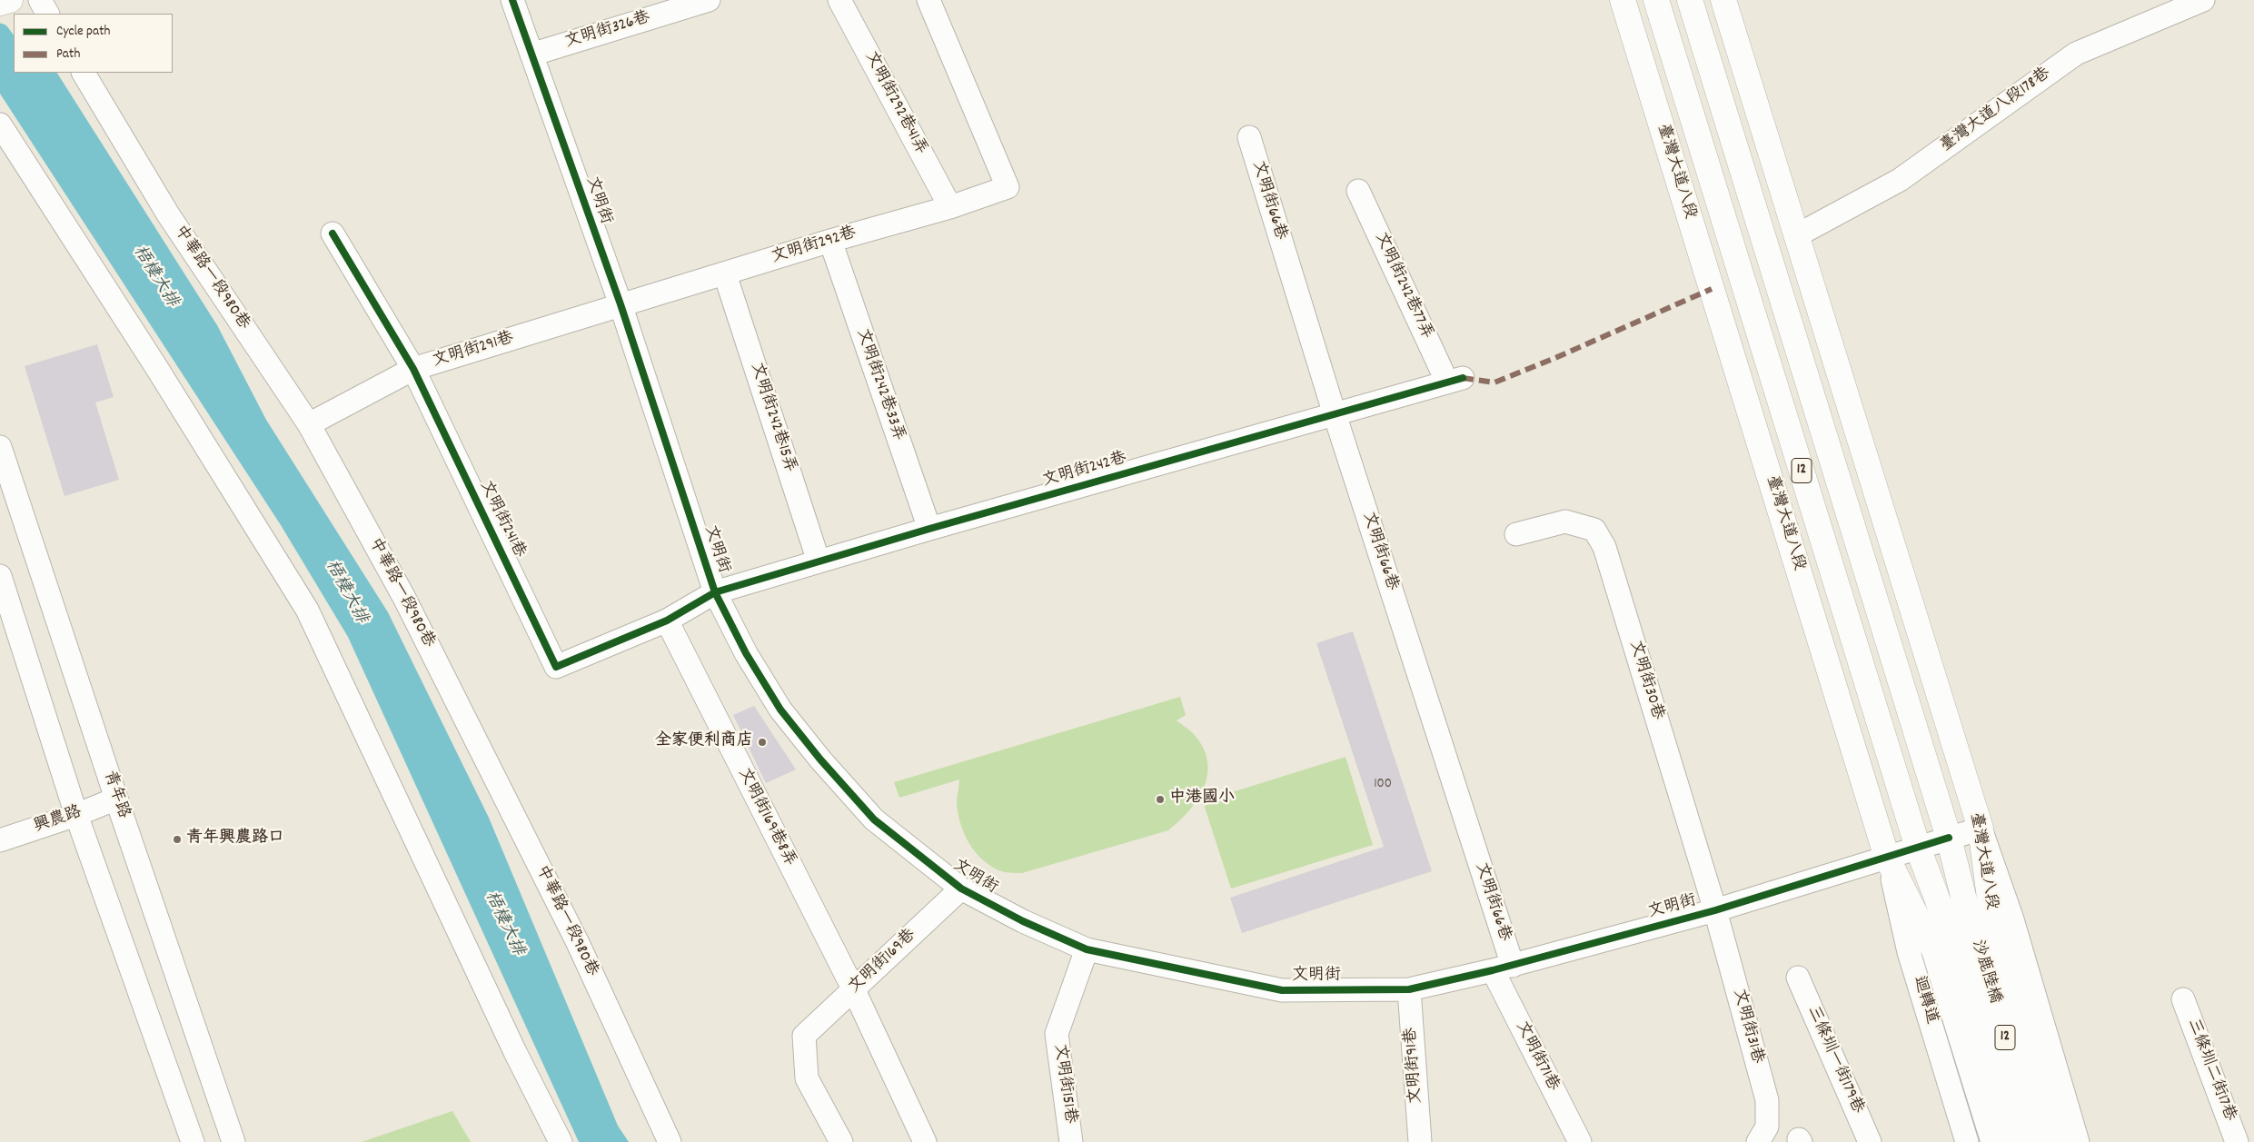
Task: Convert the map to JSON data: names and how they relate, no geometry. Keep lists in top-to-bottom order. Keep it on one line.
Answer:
{"streets":{"main road":["臺灣大道八段","12","沙鹿陸橋"],"street":["文明街326巷","文明街292巷41弄","臺灣大道八段178巷","文明街","文明街66巷","文明街292巷","中華路一段980巷","文明街242巷77弄","文明街291巷","文明街242巷33弄","文明街242巷15弄","文明街242巷","文明街241巷","文明街30巷","青年路","文明街169巷8弄","興農路","文明街169巷","迴轉道","文明街31巷","文明街71巷","三條圳一街179巷","文明街91巷","三條圳二街17巷","文明街151巷"]},"crossings":[["文明街326巷","文明街"],["文明街292巷41弄","文明街292巷"],["臺灣大道八段178巷","臺灣大道八段"],["臺灣大道八段","文明街"],["臺灣大道八段","沙鹿陸橋"],["臺灣大道八段","迴轉道"],["文明街","文明街66巷"],["文明街","文明街292巷"],["文明街","文明街291巷"],["文明街","文明街242巷"],["文明街","文明街241巷"],["文明街","文明街30巷"],["文明街","文明街169巷"],["文明街","迴轉道"],["文明街","文明街31巷"],["文明街","文明街71巷"],["文明街","文明街91巷"],["文明街","文明街151巷"],["文明街66巷","文明街242巷"],["文明街66巷","文明街71巷"],["文明街292巷","文明街291巷"],["文明街292巷","文明街242巷33弄"],["文明街292巷","文明街242巷15弄"],["中華路一段980巷","文明街291巷"],["文明街242巷77弄","文明街242巷"],["文明街291巷","文明街241巷"],["文明街242巷33弄","文明街242巷"],["文明街242巷15弄","文明街242巷"],["文明街242巷","文明街241巷"],["文明街241巷","文明街169巷8弄"],["文明街30巷","文明街31巷"],["青年路","興農路"],["文明街169巷8弄","文明街169巷"]],"water":["梧棲大排"],"places":["全家便利商店","中港國小","青年興農路口"],"house_numbers":["100"],"legend":["Cycle path","Path"]}
